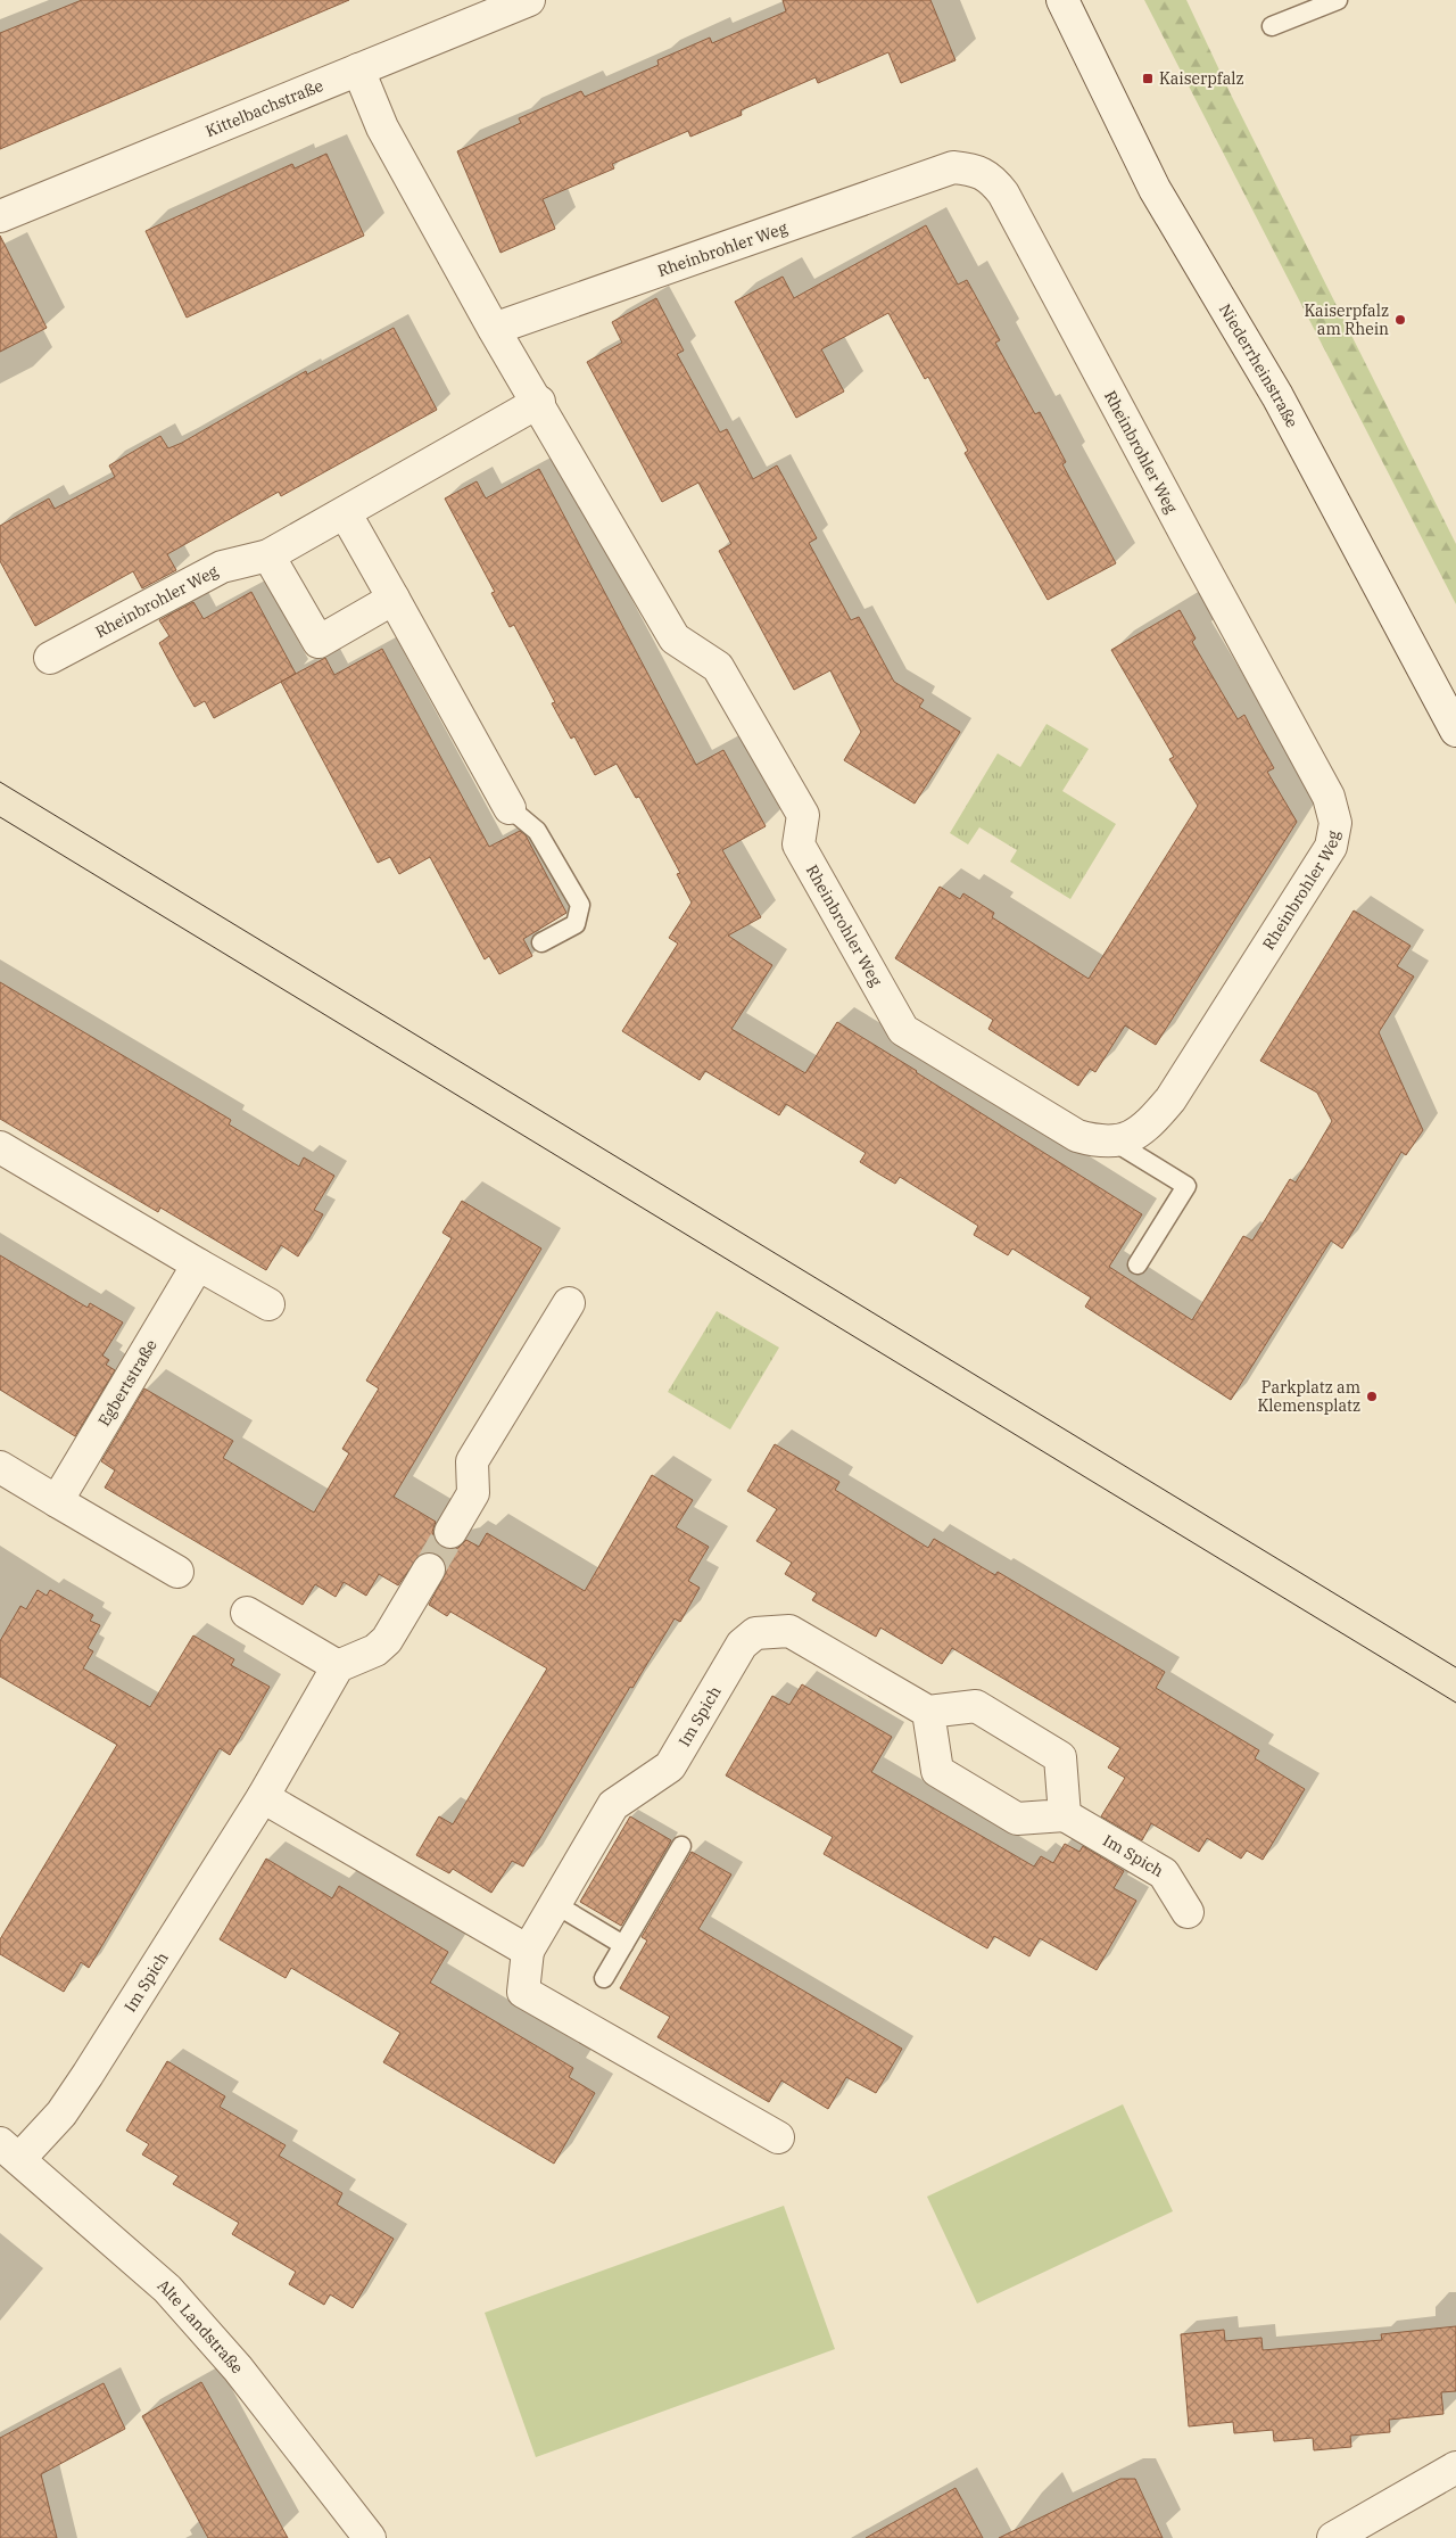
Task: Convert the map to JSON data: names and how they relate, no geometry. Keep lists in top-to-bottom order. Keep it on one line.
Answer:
{"streets":{"street":["Kittelbachstraße","Rheinbrohler Weg","Niederrheinstraße","Egbertstraße","Im Spich","Alte Landstraße"]},"crossings":[["Kittelbachstraße","Rheinbrohler Weg"],["Im Spich","Alte Landstraße"]],"places":{"transit":["Kaiserpfalz"],"other":["Kaiserpfalz am Rhein","Parkplatz am Klemensplatz"]}}
